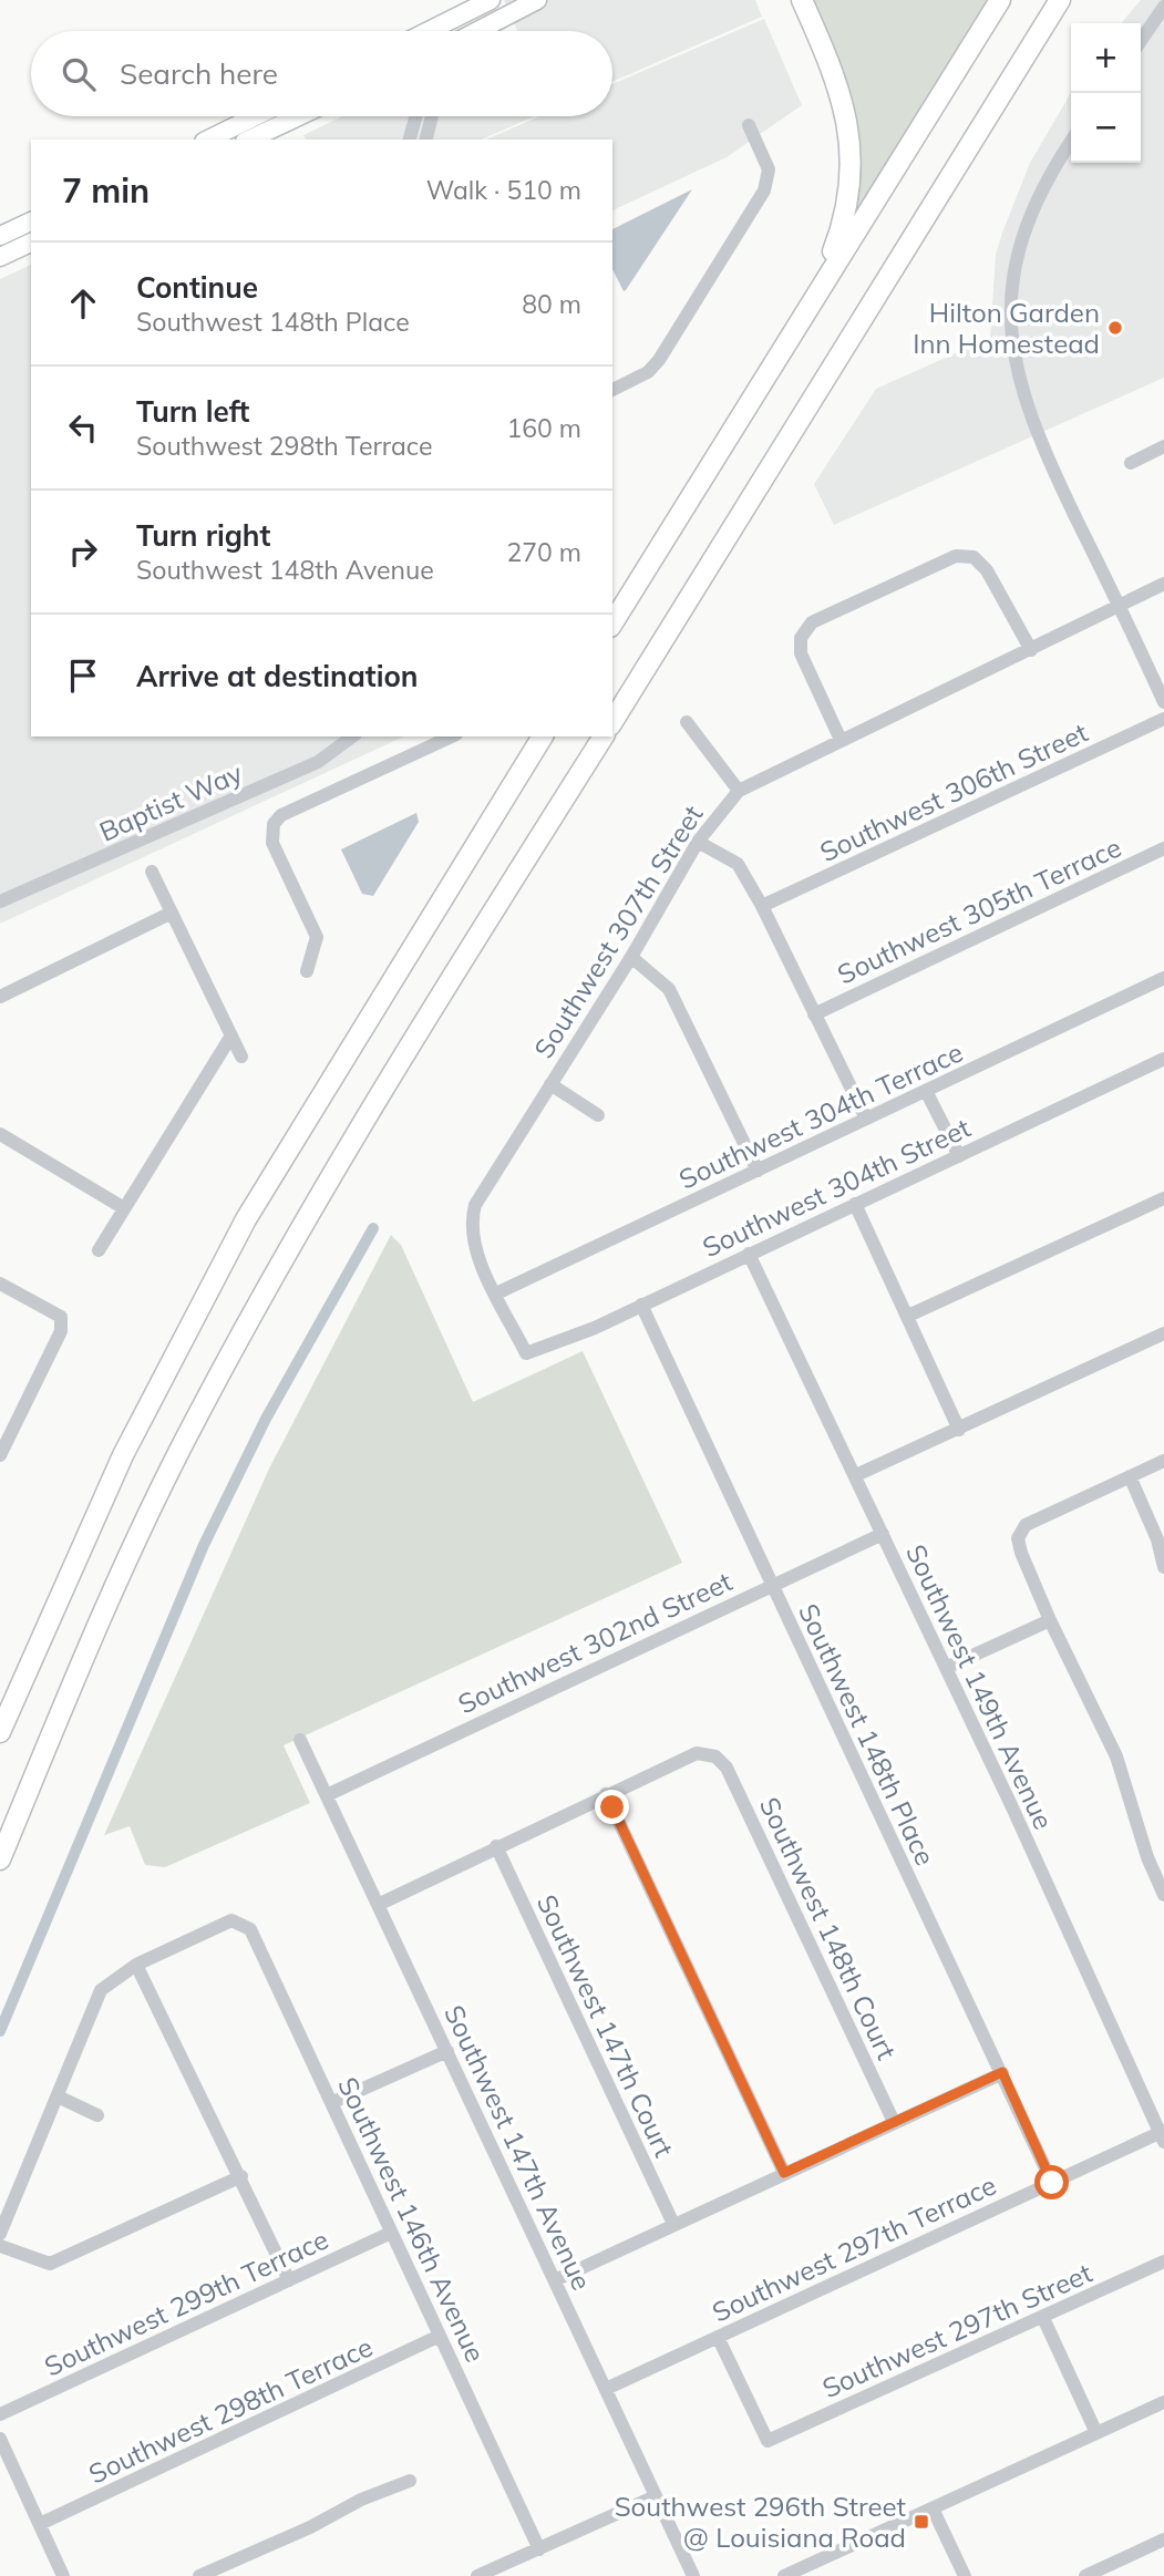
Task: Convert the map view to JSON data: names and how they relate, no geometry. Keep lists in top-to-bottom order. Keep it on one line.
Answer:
{"streets":{"street":["Southwest 306th Street","Baptist Way","Southwest 305th Terrace","Southwest 307th Street","Southwest 304th Terrace","Southwest 304th Street","Southwest 302nd Street","Southwest 149th Avenue","Southwest 148th Place","Southwest 148th Court","Southwest 147th Court","Southwest 147th Avenue","Southwest 146th Avenue","Southwest 297th Terrace","Southwest 299th Terrace","Southwest 297th Street","Southwest 298th Terrace"]},"crossings":[["Southwest 307th Street","Southwest 304th Terrace"],["Southwest 307th Street","Southwest 304th Street"],["Southwest 304th Terrace","Southwest 304th Street"],["Southwest 304th Street","Southwest 149th Avenue"],["Southwest 304th Street","Southwest 148th Place"],["Southwest 302nd Street","Southwest 149th Avenue"],["Southwest 302nd Street","Southwest 148th Place"],["Southwest 302nd Street","Southwest 147th Avenue"],["Southwest 149th Avenue","Southwest 297th Terrace"],["Southwest 148th Place","Southwest 297th Terrace"],["Southwest 147th Avenue","Southwest 297th Terrace"],["Southwest 146th Avenue","Southwest 299th Terrace"],["Southwest 146th Avenue","Southwest 298th Terrace"],["Southwest 297th Terrace","Southwest 297th Street"]],"places":{"other":["Hilton Garden Inn Homestead"],"transit":["Southwest 296th Street @ Louisiana Road"]},"page":{"map_buttons":["+","−"],"search":"Search here","heading":["7 min","Walk · 510 m"],"list":[["Continue","Southwest 148th Place","80 m"],["Turn left","Southwest 298th Terrace","160 m"],["Turn right","Southwest 148th Avenue","270 m"],"Arrive at destination"]}}
